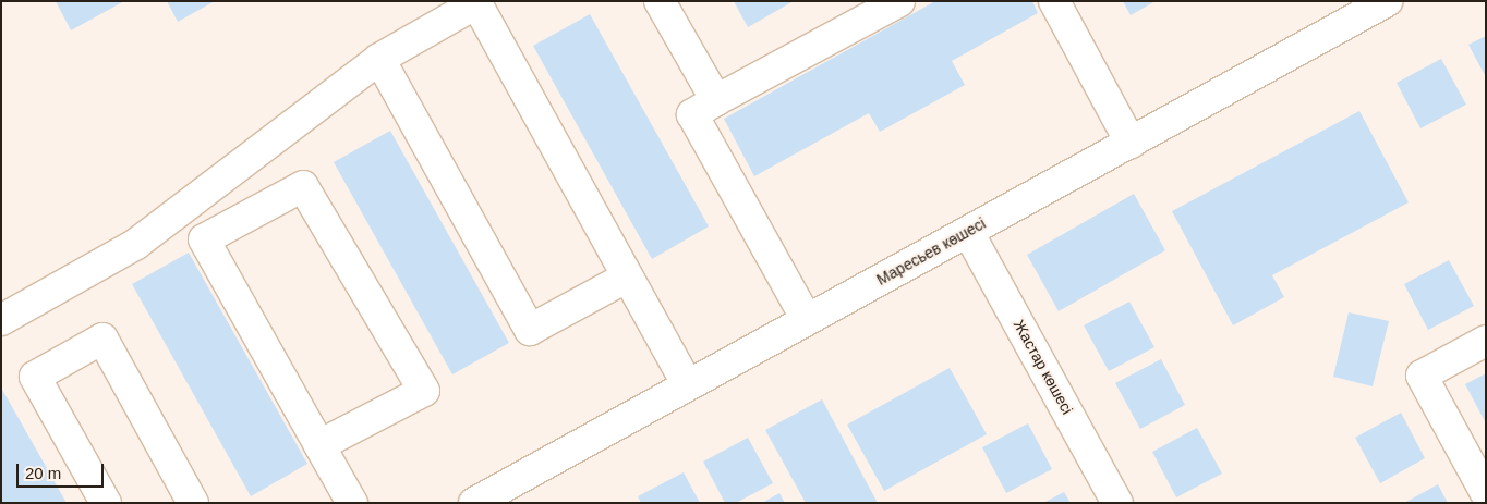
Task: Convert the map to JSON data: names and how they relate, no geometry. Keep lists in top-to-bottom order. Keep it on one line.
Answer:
{"streets":{"main road":["Маресьев көшесі","Жастар көшесі"]},"crossings":[["Маресьев көшесі","Жастар көшесі"]],"scale_bar":"20 m"}
